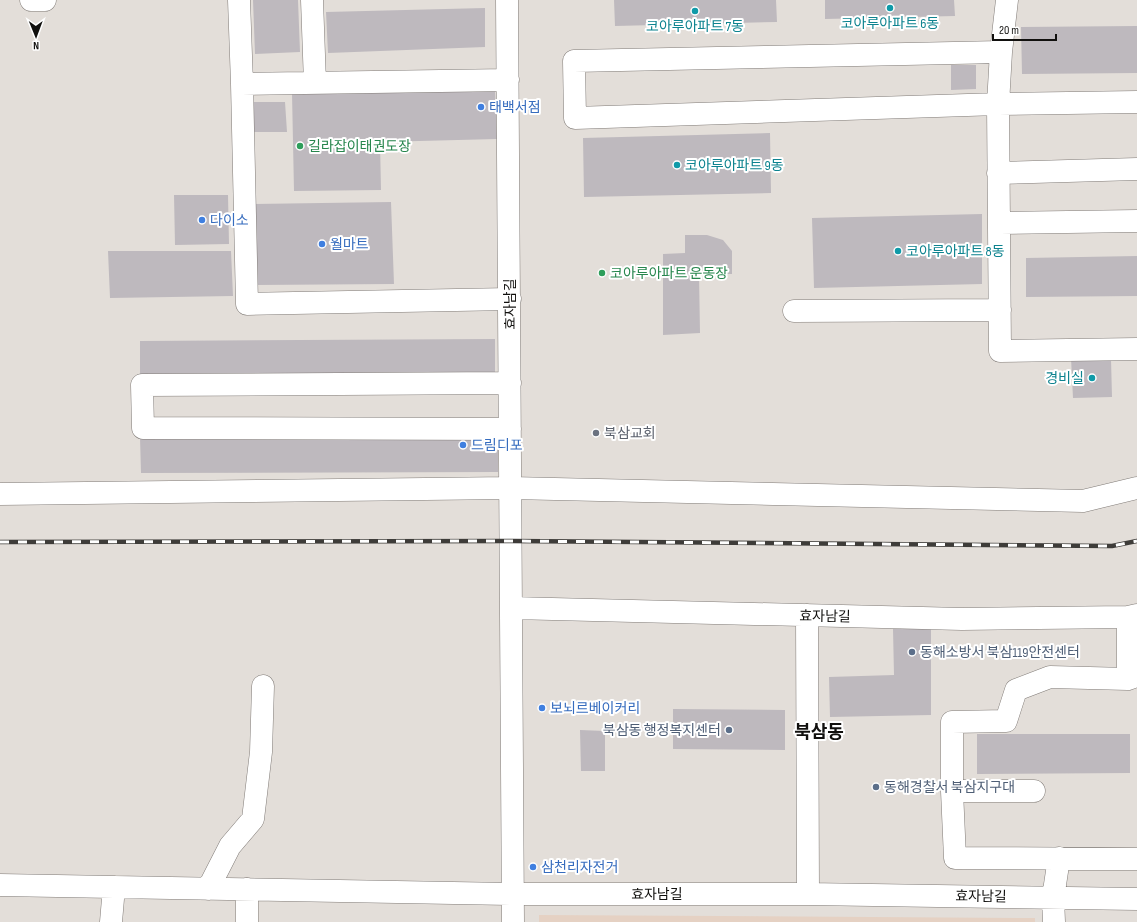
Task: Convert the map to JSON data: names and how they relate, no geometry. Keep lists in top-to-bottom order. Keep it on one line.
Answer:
{"streets":{"street":["효자남길"]},"districts":["북삼동"],"places":["코아루아파트 6동","코아루아파트 7동","태백서점","길라잡이태권도장","코아루아파트 9동","다이소","월마트","코아루아파트 8동","코아루아파트 운동장","경비실","북삼교회","드림디포","동해소방서 북삼119안전센터","보뇌르베이커리","북삼동 행정복지센터","동해경찰서 북삼지구대","삼천리자전거"],"scale_bar":"20 m","north":"bottom"}
